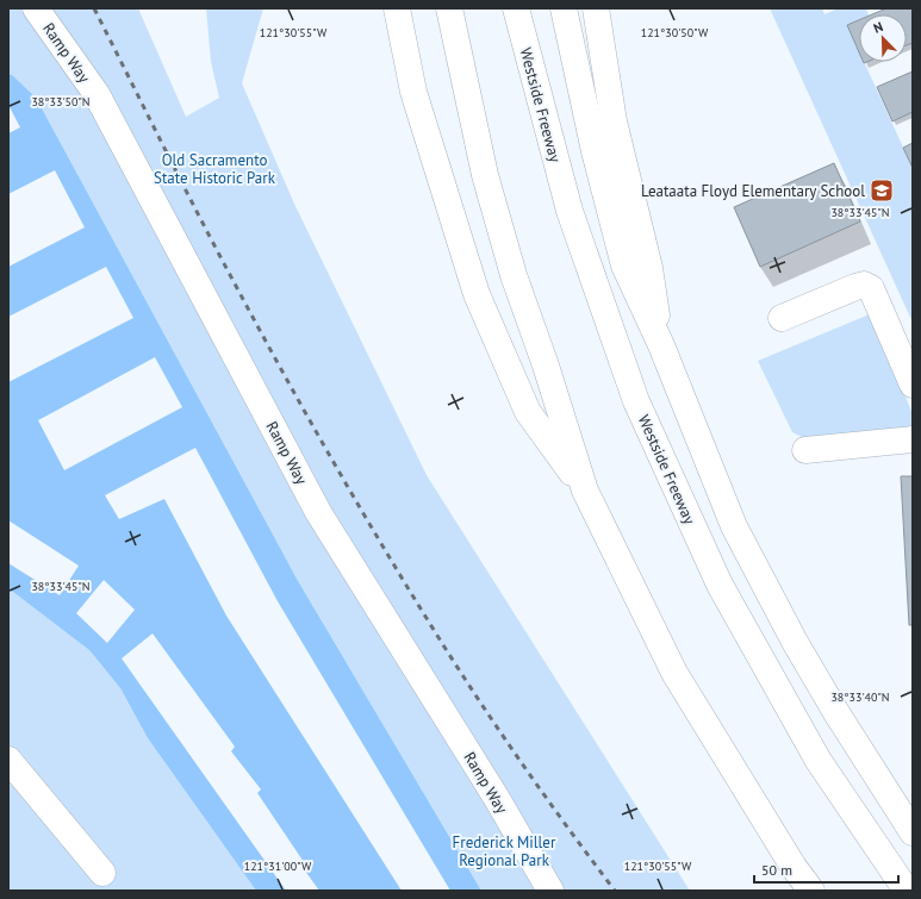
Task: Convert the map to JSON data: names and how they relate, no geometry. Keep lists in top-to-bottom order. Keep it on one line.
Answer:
{"streets":{"main road":["Ramp Way","Westside Freeway"]},"parks":["Old Sacramento State Historic Park","Frederick Miller Regional Park"],"places":{"school or university":["Leataata Floyd Elementary School"]},"scale_bar":"50 m","north":"top left","coordinates":["121°30'55\"W","121°30'50\"W","38°33'50\"N","38°33'45\"N","38°33'40\"N","121°31'00\"W"]}
